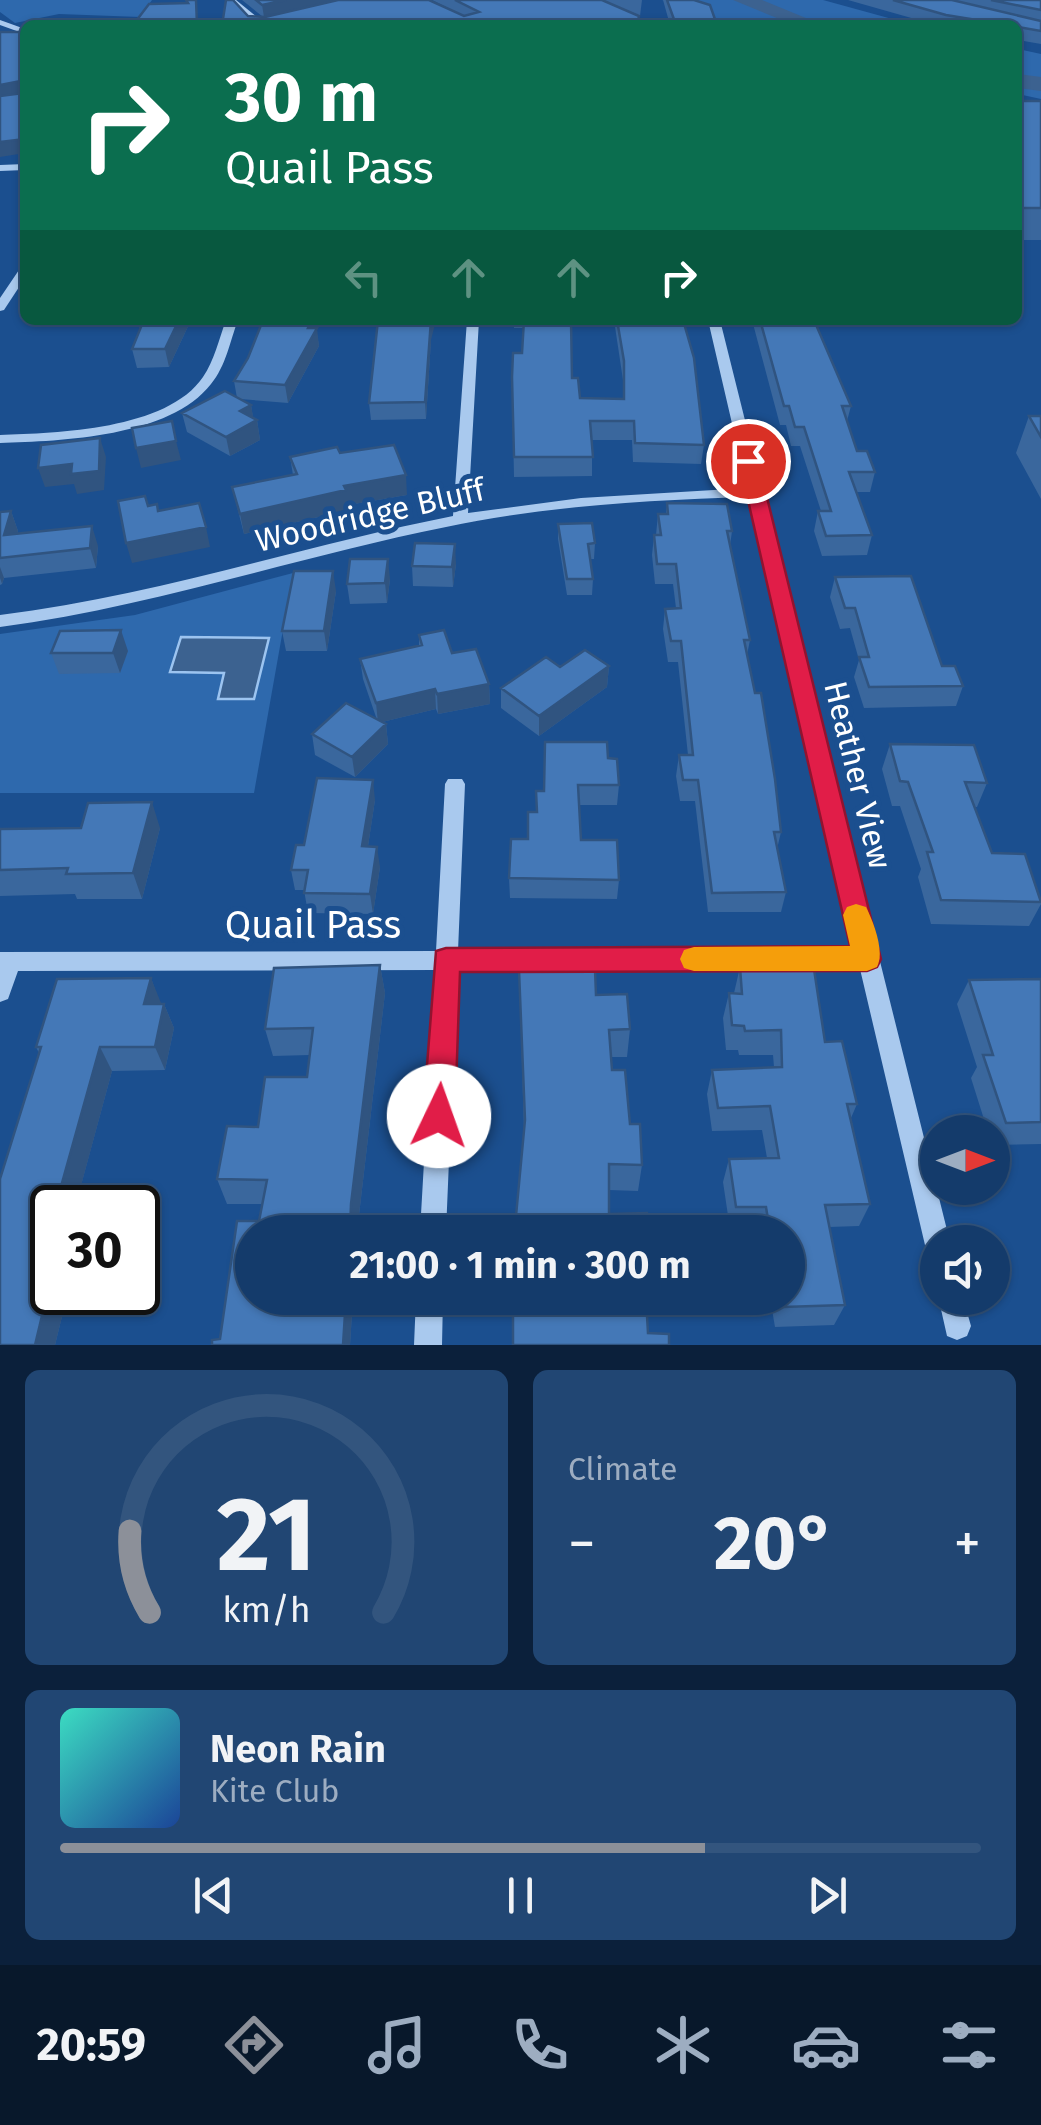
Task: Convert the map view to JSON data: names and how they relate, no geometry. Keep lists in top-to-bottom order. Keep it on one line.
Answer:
{"streets":{"street":["Woodridge Bluff","Heather View","Quail Pass"]},"crossings":[["Woodridge Bluff","Heather View"],["Heather View","Quail Pass"]],"north":"right","page":{"turn":["30 m","Quail Pass"],"limit":"30","trip":"21:00 · 1 min · 300 m","tile":"Climate","heat":["−","20°","+"],"song":["Neon Rain","Kite Club"],"tabs":"20:59","gauge":["21","km/h"]}}
